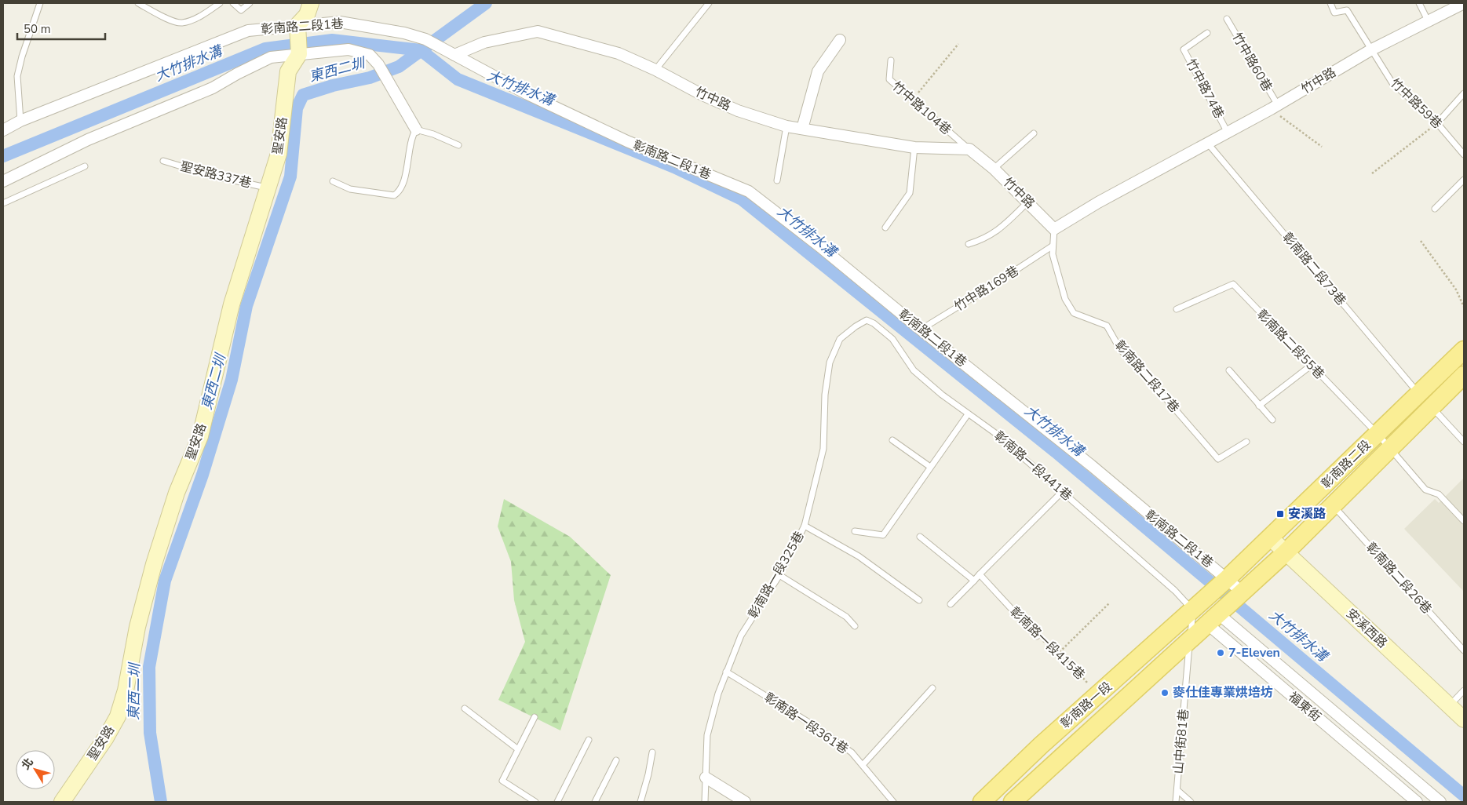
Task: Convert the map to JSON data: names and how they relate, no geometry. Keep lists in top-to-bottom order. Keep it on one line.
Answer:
{"streets":{"main road":["彰南路二段","彰南路一段","福東街"],"street":["彰南路二段1巷","竹中路","聖安路","安溪西路"],"lane":["竹中路60巷","竹中路74巷","竹中路59巷","竹中路104巷","聖安路337巷","彰南路二段73巷","竹中路169巷","彰南路二段55巷","彰南路二段17巷","彰南路一段441巷","彰南路一段325巷","彰南路二段26巷","彰南路一段415巷","彰南路一段361巷","山中街81巷"]},"crossings":[["彰南路二段1巷","竹中路"],["彰南路二段1巷","竹中路169巷"],["彰南路二段1巷","彰南路二段"],["竹中路60巷","竹中路"],["竹中路","竹中路74巷"],["竹中路","竹中路59巷"],["竹中路","竹中路104巷"],["竹中路","彰南路二段73巷"],["竹中路","彰南路二段17巷"],["聖安路","聖安路337巷"],["彰南路二段73巷","彰南路二段"],["竹中路169巷","彰南路二段17巷"],["彰南路二段55巷","彰南路二段"],["彰南路二段","彰南路二段26巷"],["彰南路二段","安溪西路"],["彰南路二段","彰南路一段"],["彰南路二段","福東街"],["彰南路一段441巷","彰南路一段325巷"],["彰南路一段441巷","彰南路一段"],["彰南路一段441巷","福東街"],["彰南路一段441巷","山中街81巷"],["彰南路一段325巷","彰南路一段361巷"],["彰南路一段415巷","彰南路一段"],["彰南路一段","福東街"],["彰南路一段","山中街81巷"],["福東街","山中街81巷"]],"water":["大竹排水溝","東西二圳"],"places":{"transit":["安溪路"],"other":["7-Eleven","麥仕佳專業烘培坊"]},"scale_bar":"50 m","north":"top left"}
